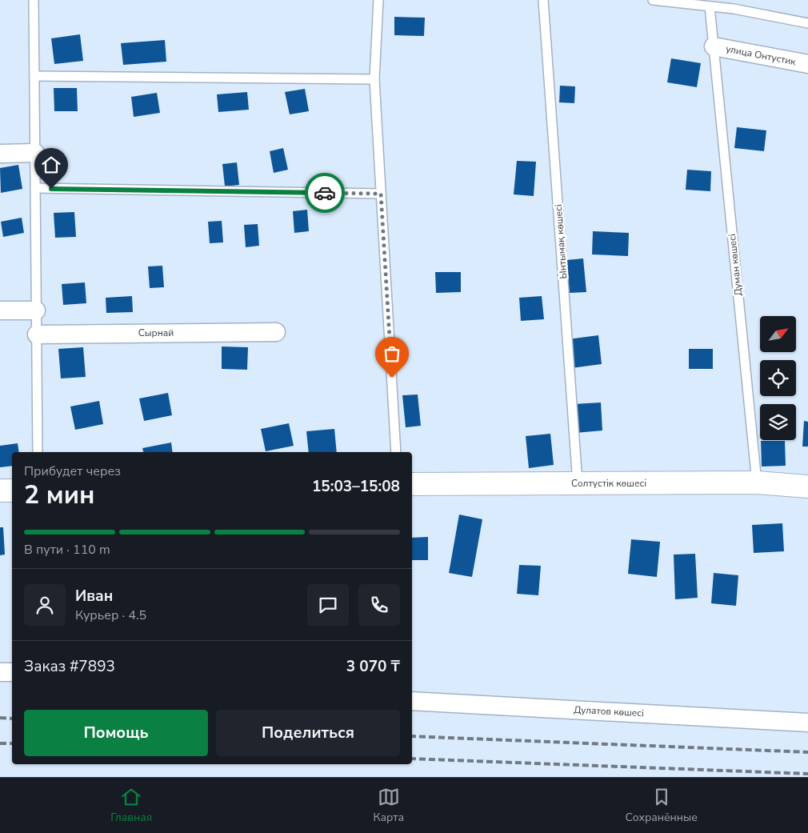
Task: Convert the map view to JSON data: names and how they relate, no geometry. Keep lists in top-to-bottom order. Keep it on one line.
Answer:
{"streets":{"street":["улица Онтустик","Сырнай","Солтүстік көшесі","Дулатов көшесі"],"lane":["Ынтымақ көшесі","Думан көшесі"]},"crossings":[["улица Онтустик","Думан көшесі"],["Ынтымақ көшесі","Солтүстік көшесі"],["Думан көшесі","Солтүстік көшесі"]],"north":"top right","page":{"heading":["2 мин","Прибудет через","15:03–15:08"],"panel":["Иван","Курьер · 4.5","Заказ #7893","3 070 ₸"],"bar":"В пути · 110 m","buttons":["Помощь","Поделиться"],"tabs":["Главная","Карта","Сохранённые"]}}
